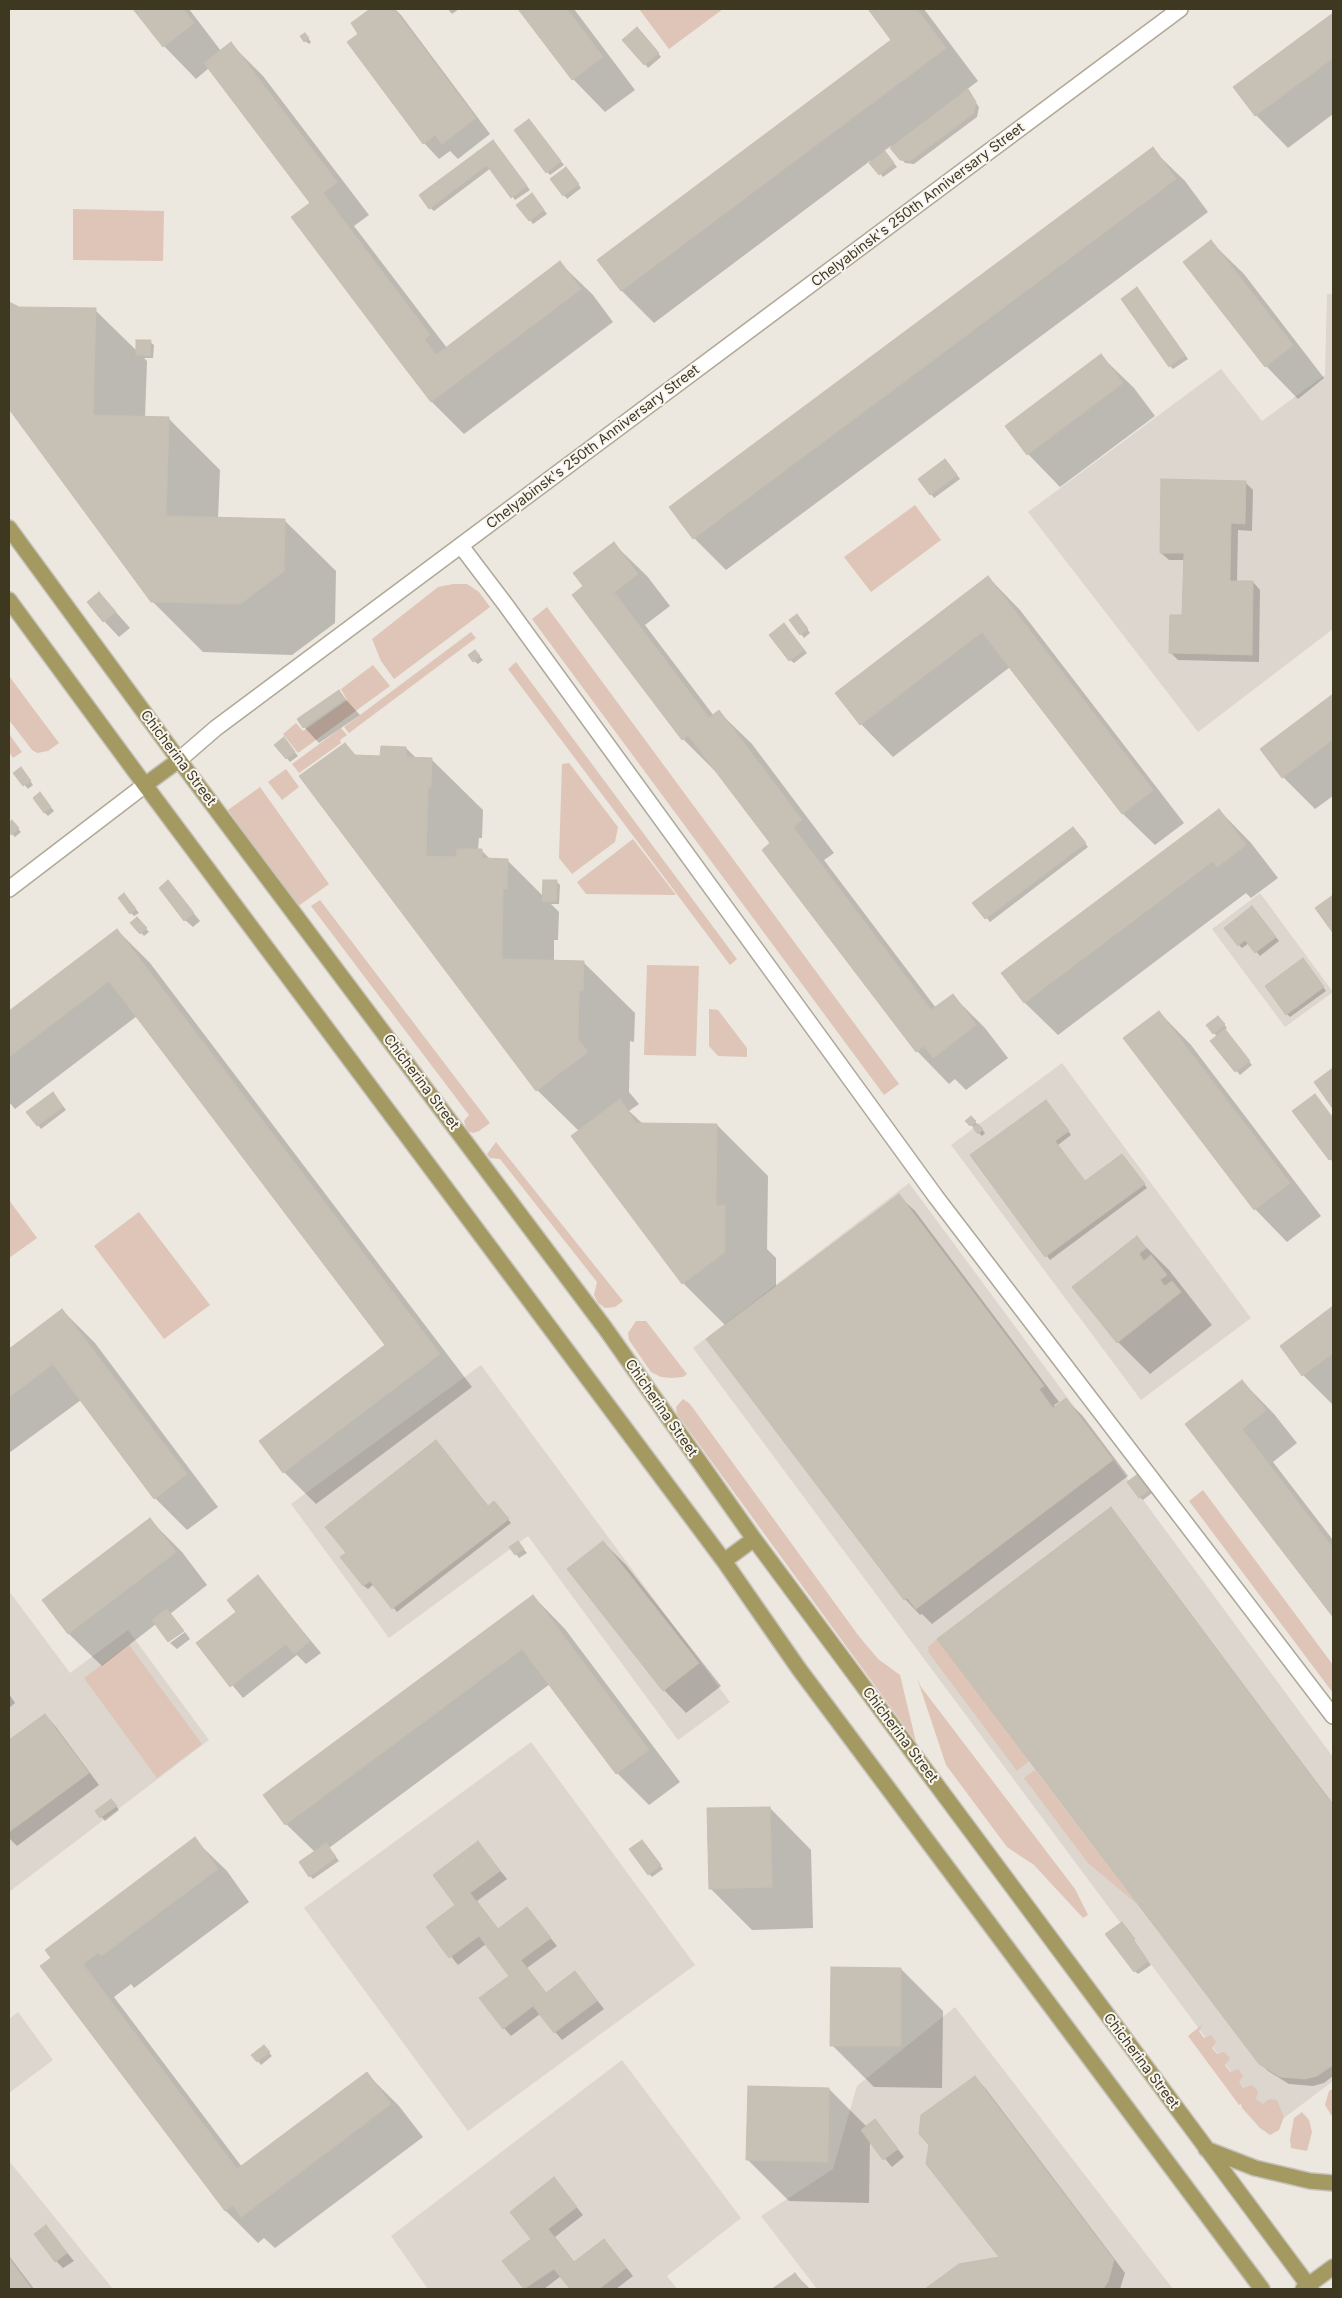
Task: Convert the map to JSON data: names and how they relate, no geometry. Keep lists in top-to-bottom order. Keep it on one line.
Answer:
{"streets":{"main road":["Chelyabinsk's 250th Anniversary Street","Chicherina Street"]},"crossings":[["Chelyabinsk's 250th Anniversary Street","Chicherina Street"]]}
